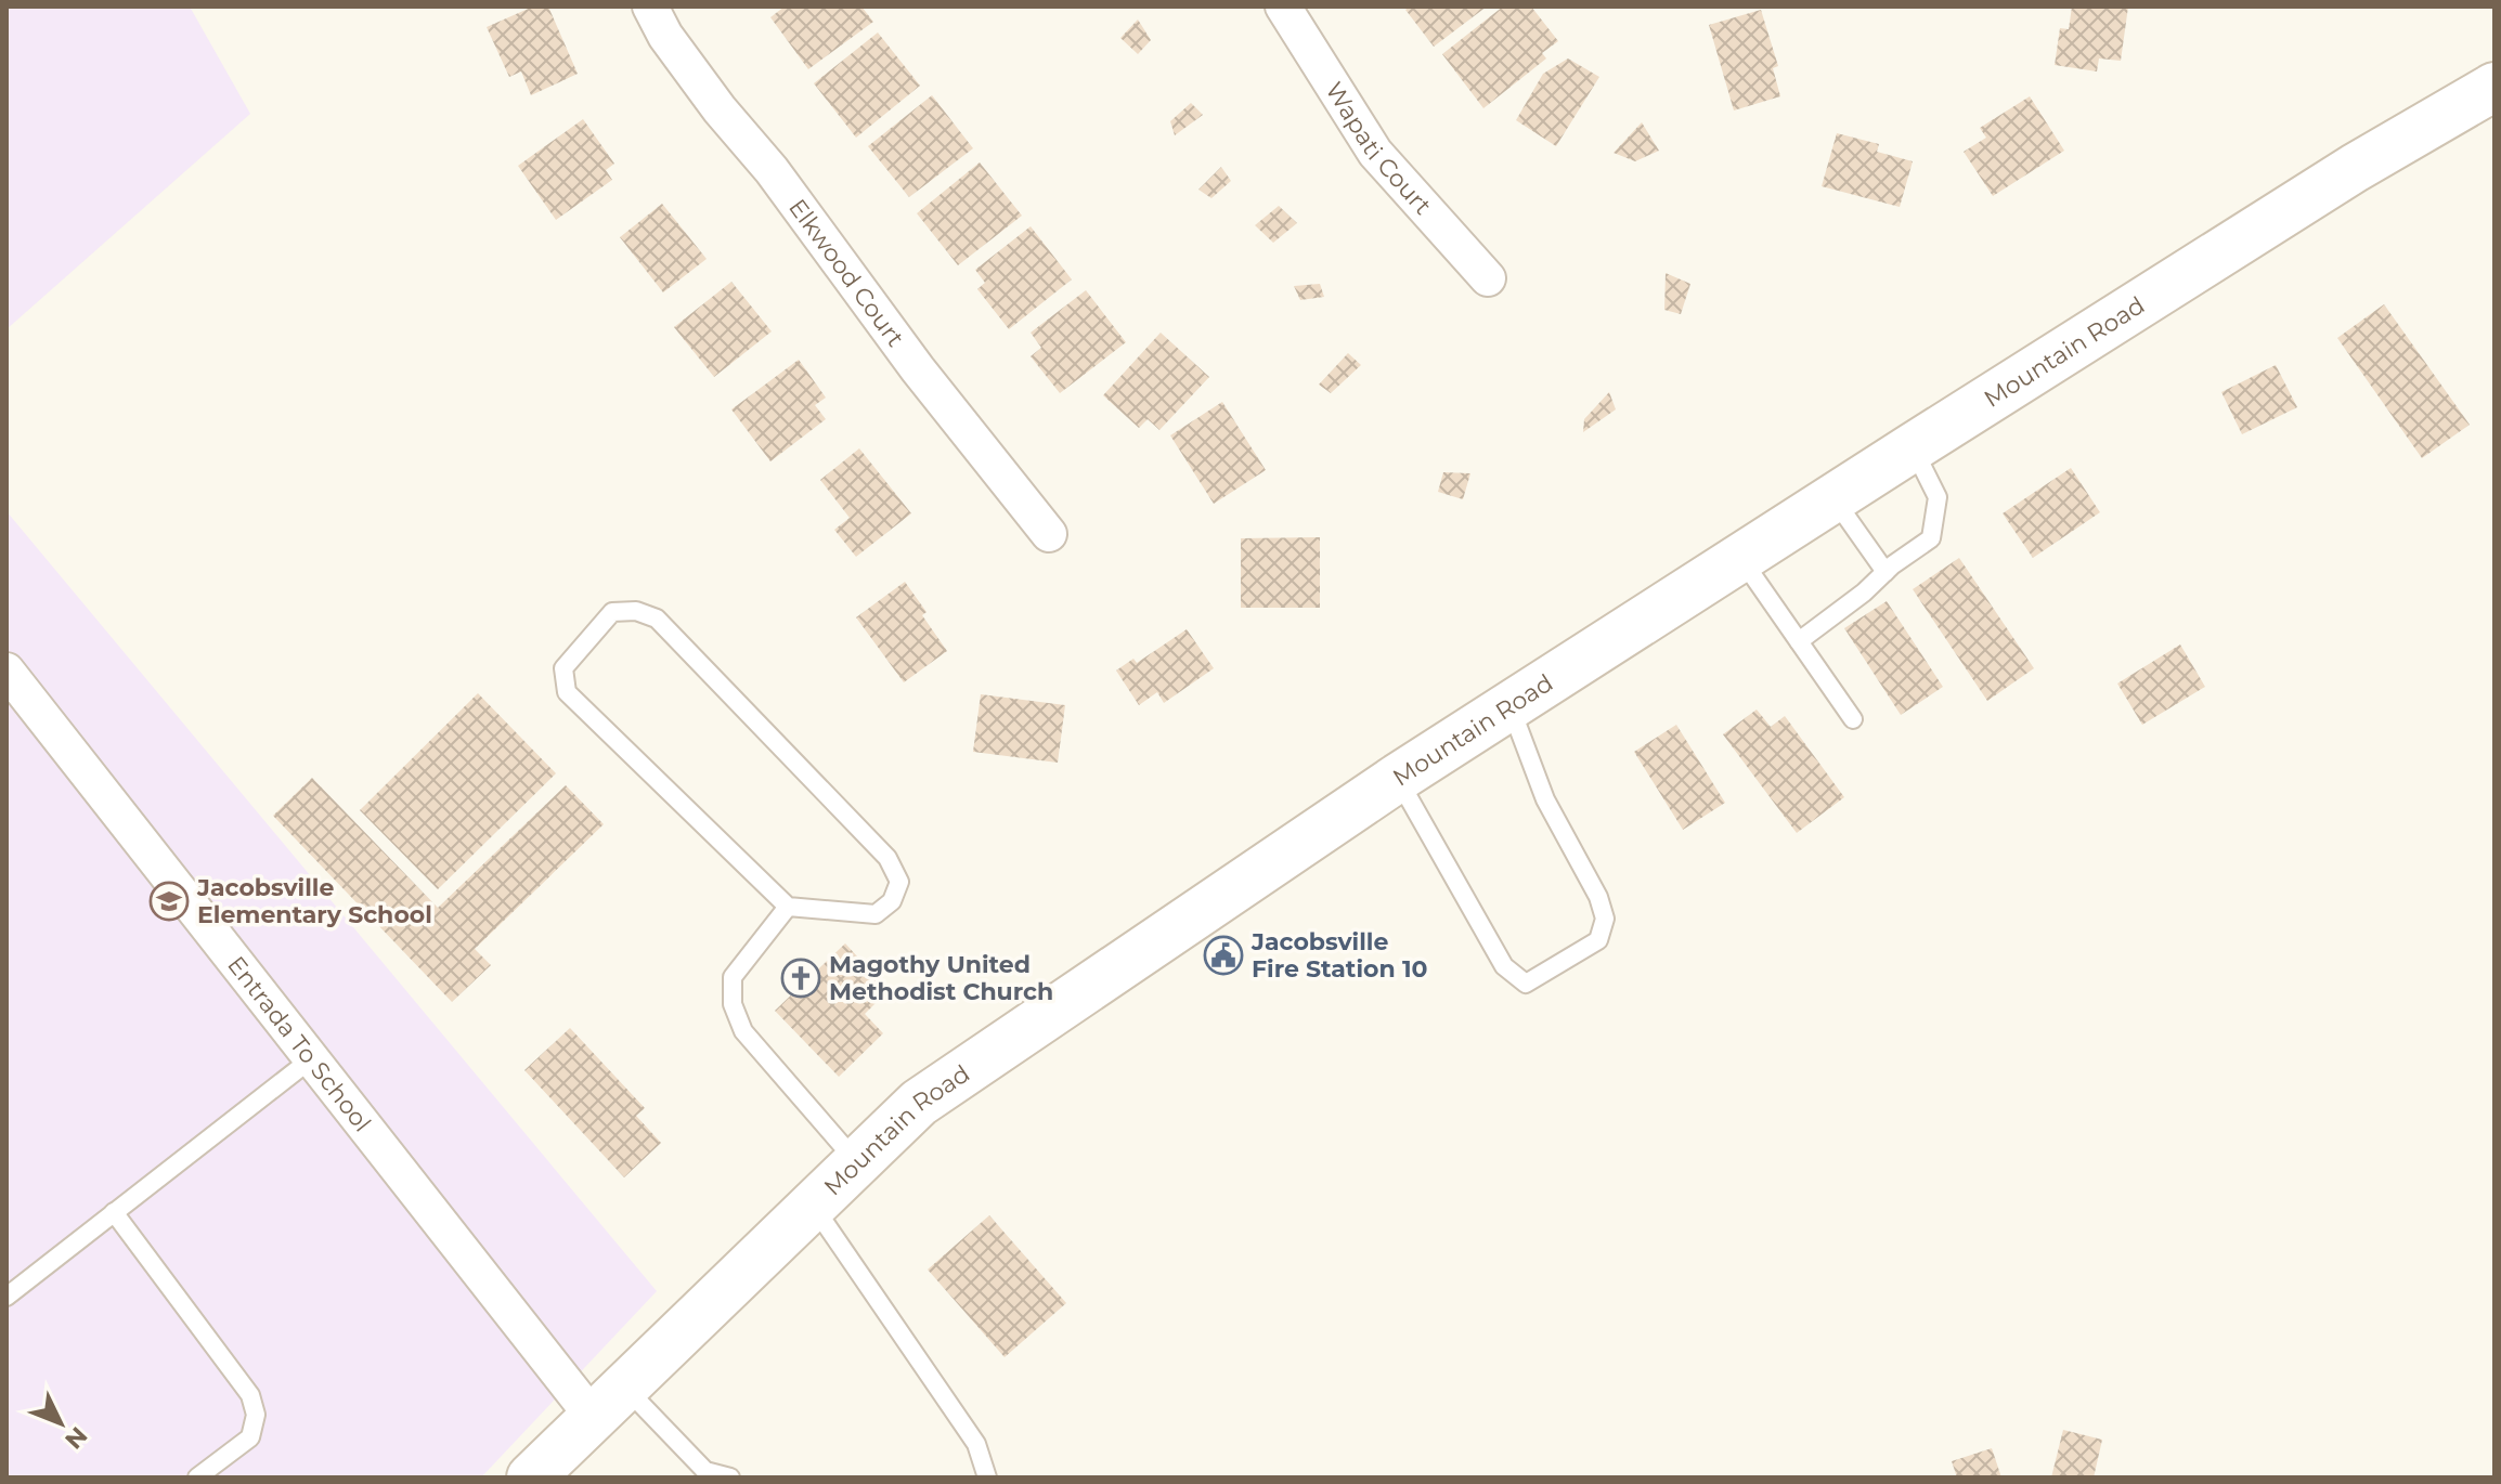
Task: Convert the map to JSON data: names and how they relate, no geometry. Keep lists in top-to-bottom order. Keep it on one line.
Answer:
{"streets":{"main road":["Mountain Road"],"street":["Wapati Court","Elkwood Court","Entrada To School"]},"crossings":[["Mountain Road","Entrada To School"]],"places":{"school or university":["Jacobsville Elementary School"],"public building":["Jacobsville Fire Station 10"],"church":["Magothy United Methodist Church"]},"north":"bottom right"}
